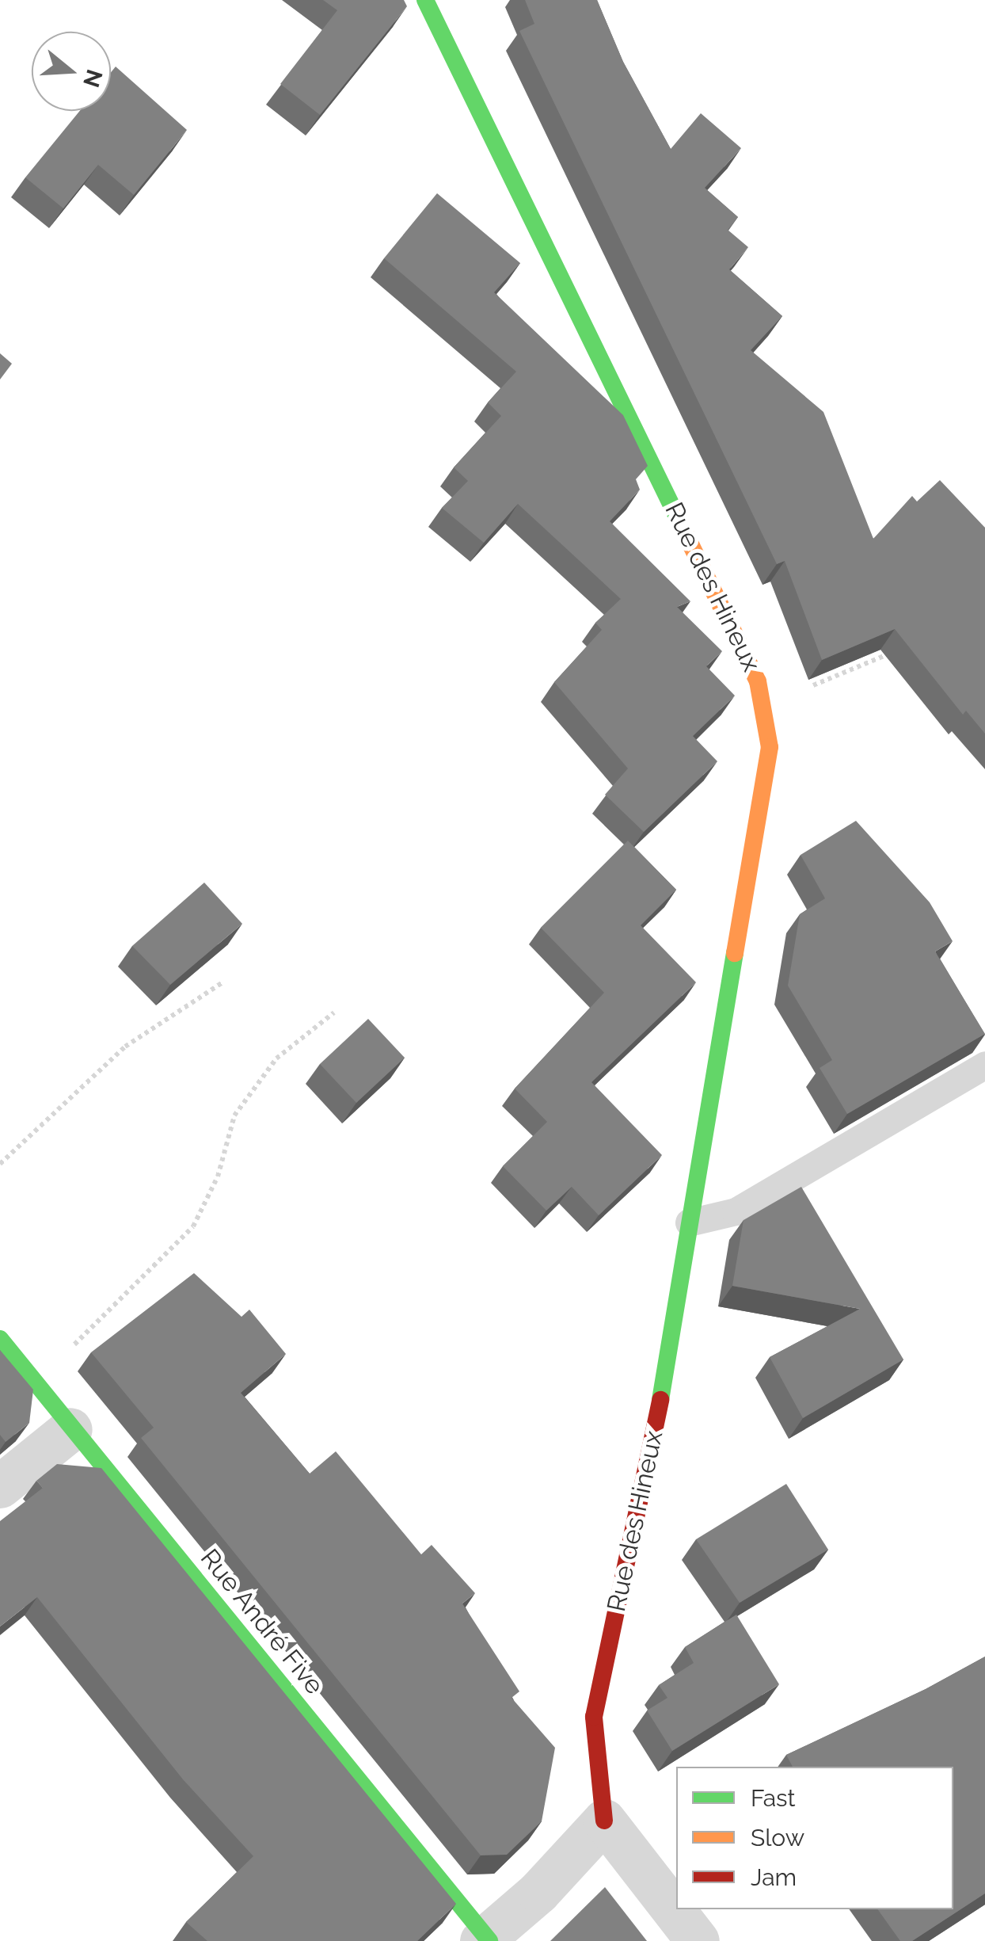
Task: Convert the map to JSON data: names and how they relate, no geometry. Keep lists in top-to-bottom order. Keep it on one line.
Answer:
{"streets":{"street":["Rue des Hineux","Rue André Five"]},"legend":["Fast","Slow","Jam"],"north":"right"}
